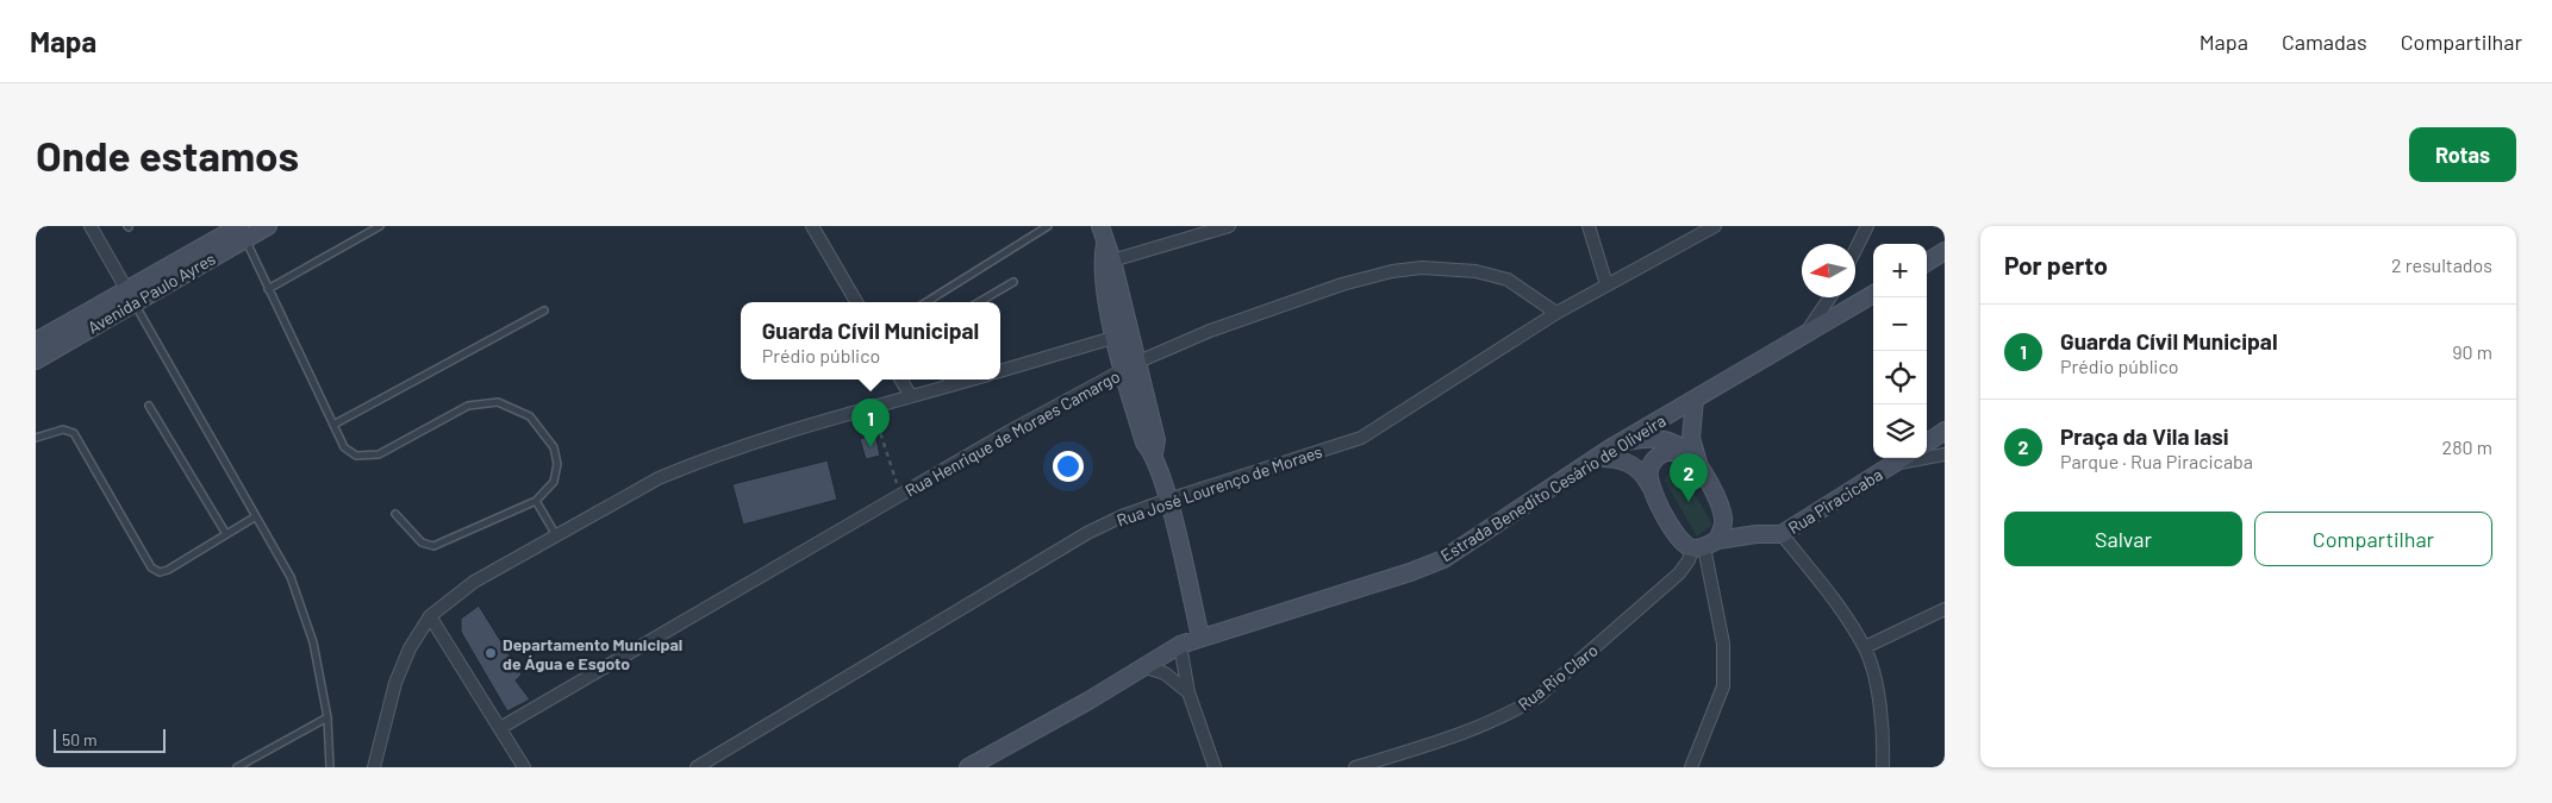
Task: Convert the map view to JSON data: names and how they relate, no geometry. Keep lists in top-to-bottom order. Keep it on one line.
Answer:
{"streets":{"main road":["Avenida Paulo Ayres","Estrada Benedito Cesário de Oliveira","Rua Piracicaba"],"street":["Rua Henrique de Moraes Camargo","Rua José Lourenço de Moraes","Rua Rio Claro"]},"crossings":[["Rua Henrique de Moraes Camargo","Rua José Lourenço de Moraes"],["Rua Piracicaba","Rua Rio Claro"]],"places":["Departamento Municipal de Água e Esgoto"],"scale_bar":"50 m","north":"left","page":{"header":"Mapa","nav":["Mapa","Camadas","Compartilhar"],"buttons":["Rotas",["Salvar","Compartilhar"]],"title":"Onde estamos","heading":["Por perto","2 resultados"],"map_buttons":["+","−"],"popup":["Guarda Cívil Municipal","Prédio público"],"list":[{"mark":"1","name":"Guarda Cívil Municipal","note":"Prédio público","value":"90 m"},{"mark":"2","name":"Praça da Vila Iasi","note":"Parque · Rua Piracicaba","value":"280 m"}],"pins":["1","2"],"scale":"50 m"}}
